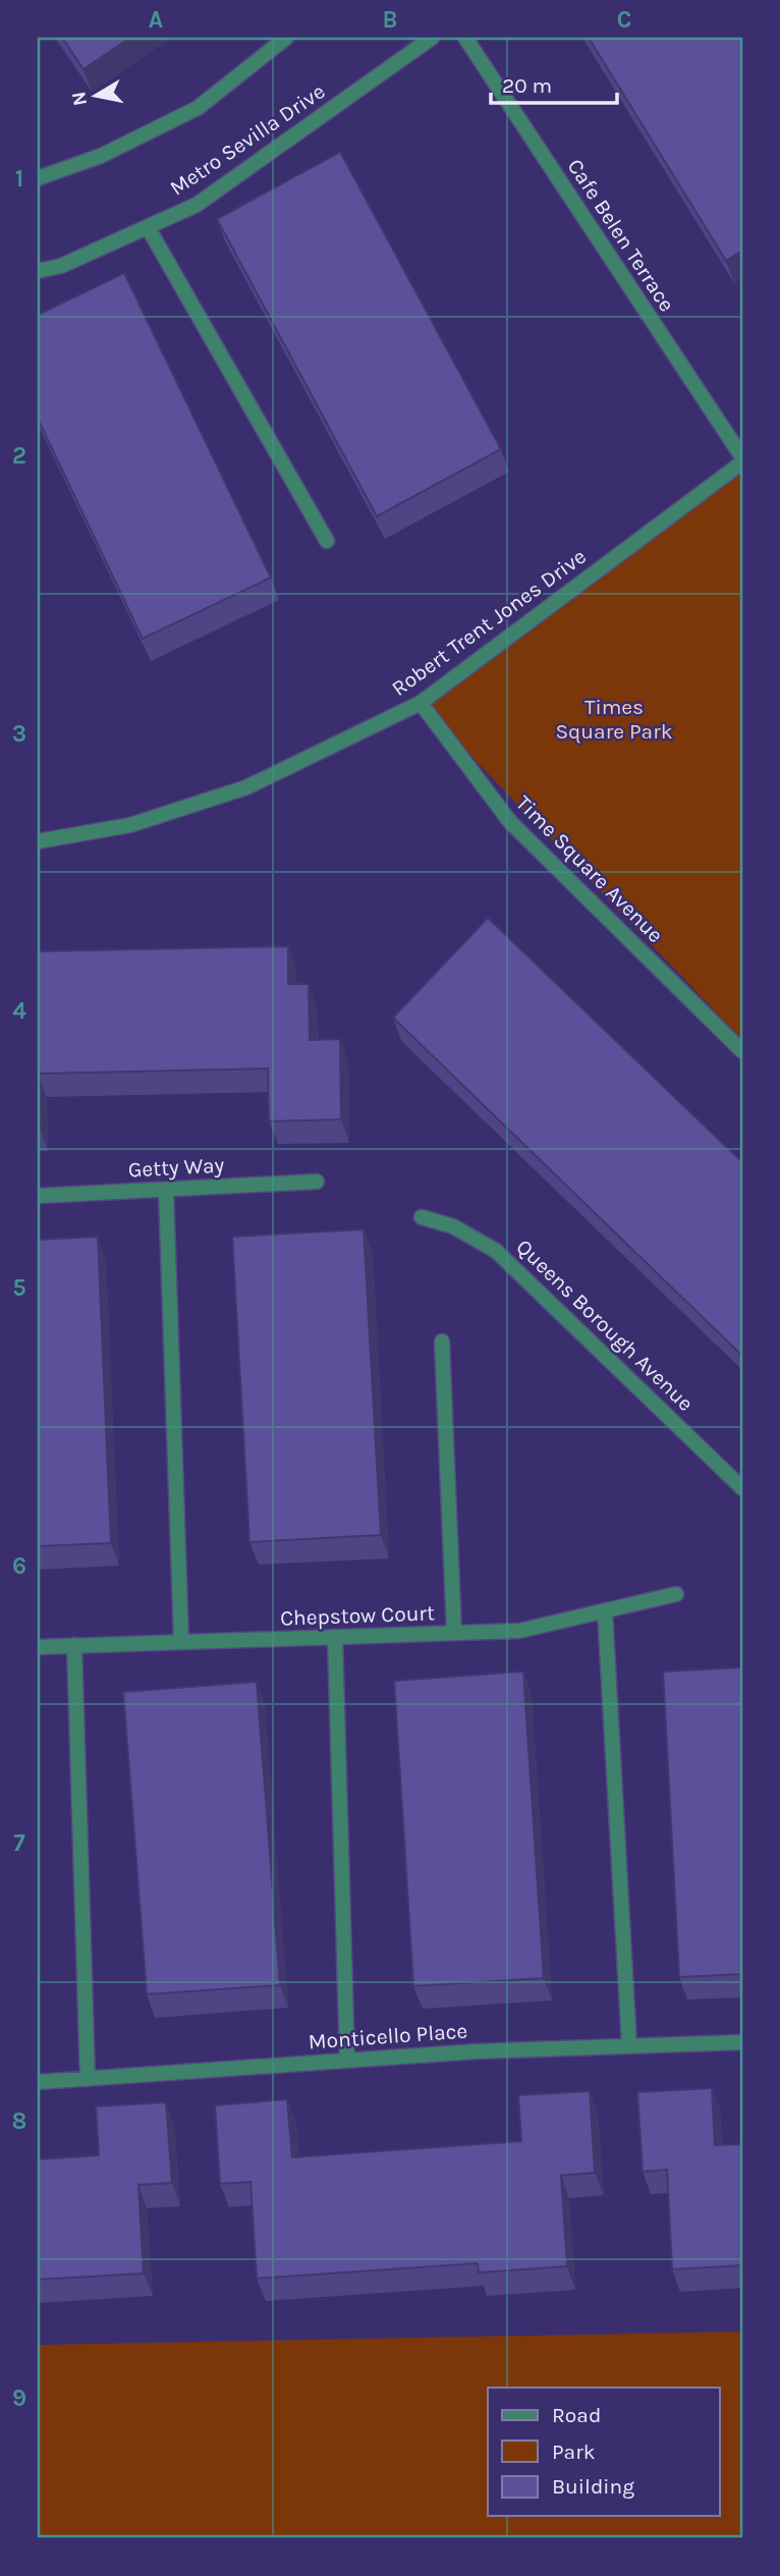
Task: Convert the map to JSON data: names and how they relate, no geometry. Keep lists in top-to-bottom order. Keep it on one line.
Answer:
{"streets":{"street":["Metro Sevilla Drive","Cafe Belen Terrace","Robert Trent Jones Drive","Time Square Avenue","Getty Way","Queens Borough Avenue","Chepstow Court","Monticello Place"]},"crossings":[["Robert Trent Jones Drive","Time Square Avenue"]],"parks":["Times Square Park"],"legend":["Road","Park","Building"],"scale_bar":"20 m","north":"left","grid":{"columns":["A","B","C"],"rows":["1","2","3","4","5","6","7","8","9"]}}
